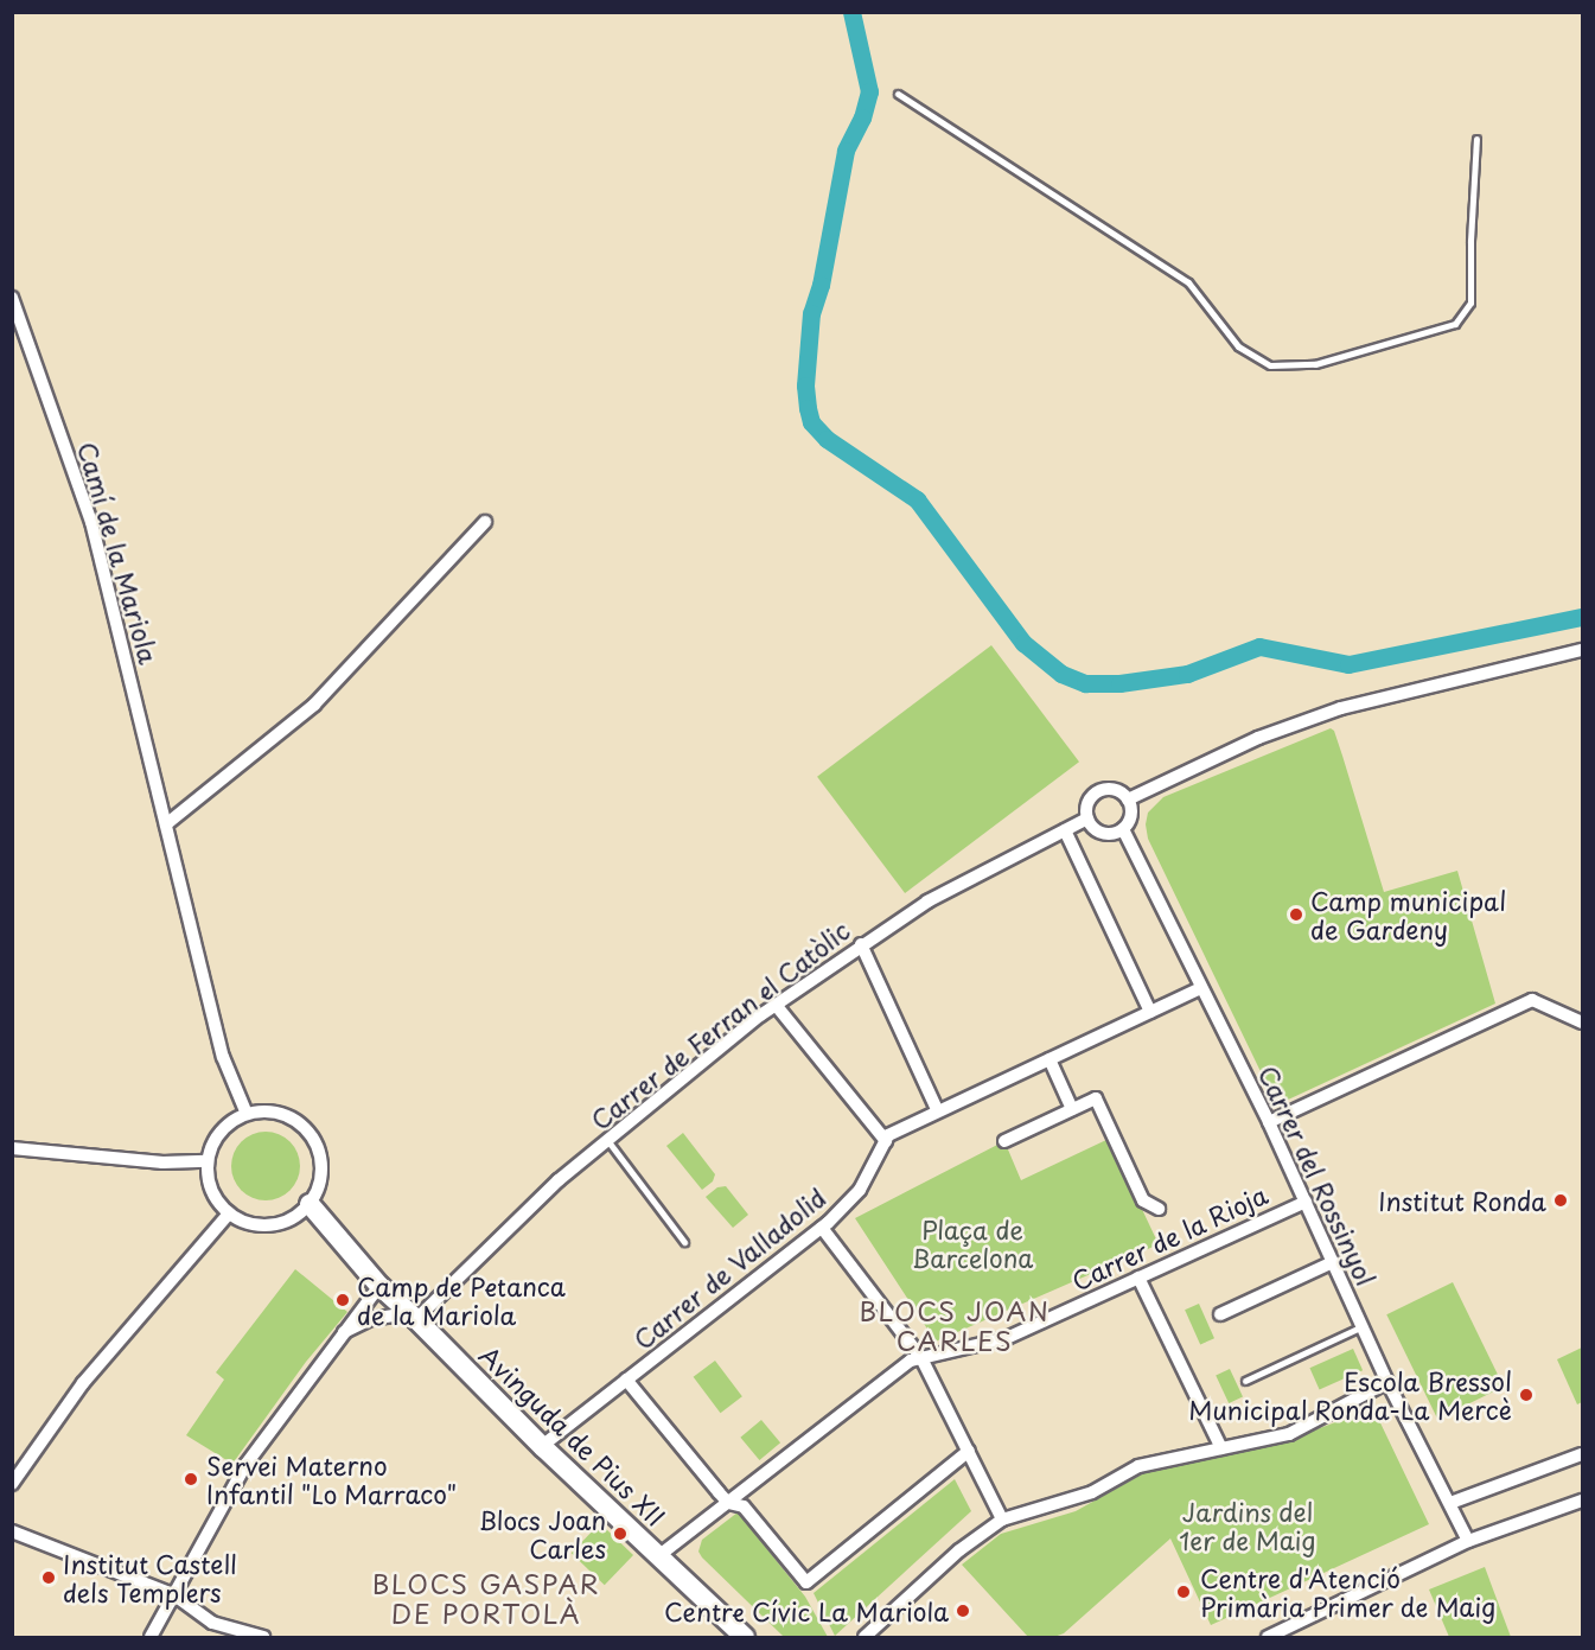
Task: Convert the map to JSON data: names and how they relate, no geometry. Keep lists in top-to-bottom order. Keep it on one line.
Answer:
{"streets":{"street":["Camí de la Mariola","Carrer de Ferran el Catòlic","Carrer del Rossinyol","Carrer de la Rioja","Carrer de Valladolid","Avinguda de Pius XII"]},"crossings":[["Camí de la Mariola","Avinguda de Pius XII"],["Carrer de Ferran el Catòlic","Carrer del Rossinyol"],["Carrer de Ferran el Catòlic","Avinguda de Pius XII"],["Carrer del Rossinyol","Carrer de la Rioja"],["Carrer del Rossinyol","Carrer de Valladolid"],["Carrer de la Rioja","Avinguda de Pius XII"],["Carrer de Valladolid","Avinguda de Pius XII"]],"districts":["BLOCS JOAN CARLES","BLOCS GASPAR DE PORTOLÀ"],"parks":["Plaça de Barcelona","Jardins del 1er de Maig"],"places":["Camp municipal de Gardeny","Institut Ronda","Camp de Petanca de la Mariola","Escola Bressol Municipal Ronda-La Mercè","Servei Materno Infantil \"Lo Marraco\"","Blocs Joan Carles","Institut Castell dels Templers","Centre d'Atenció Primària Primer de Maig","Centre Cívic La Mariola"]}
